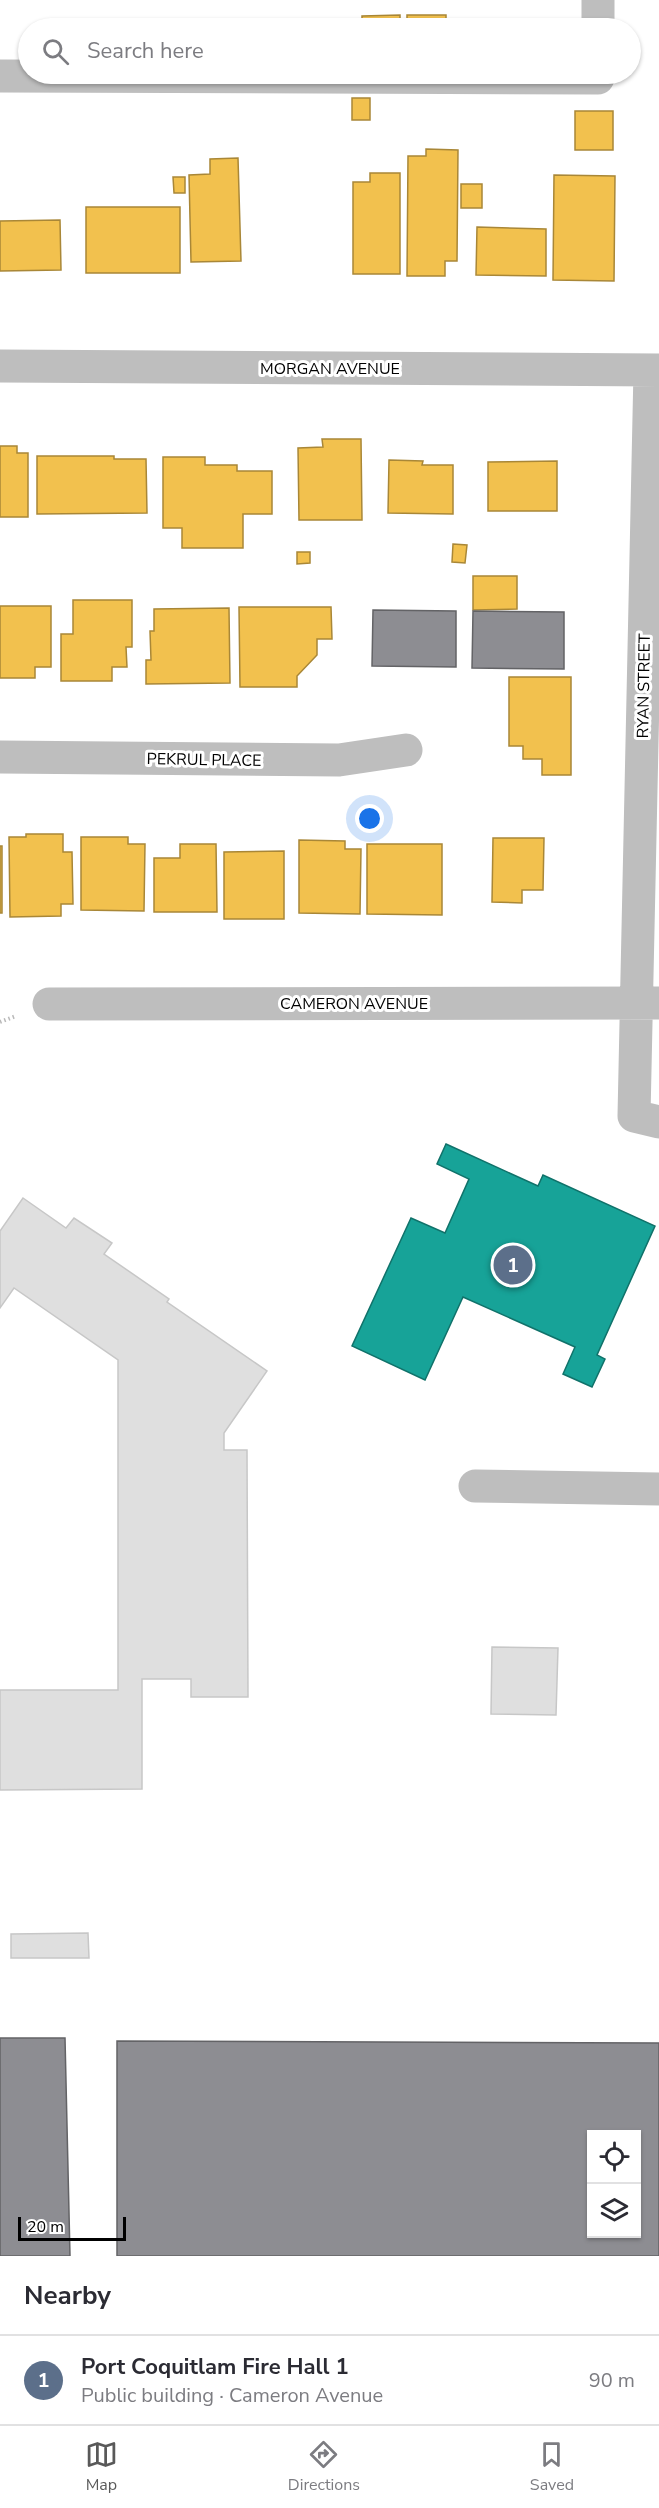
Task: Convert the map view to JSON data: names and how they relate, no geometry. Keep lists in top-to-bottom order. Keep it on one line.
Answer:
{"streets":{"street":["MORGAN AVENUE","RYAN STREET","PEKRUL PLACE","CAMERON AVENUE"]},"crossings":[["MORGAN AVENUE","RYAN STREET"],["RYAN STREET","CAMERON AVENUE"]],"scale_bar":"20 m","page":{"search":"Search here","pins":"1","scale":"20 m","heading":"Nearby","list":[{"mark":"1","name":"Port Coquitlam Fire Hall 1","note":"Public building · Cameron Avenue","value":"90 m"}],"nav":["Map","Directions","Saved"]}}
